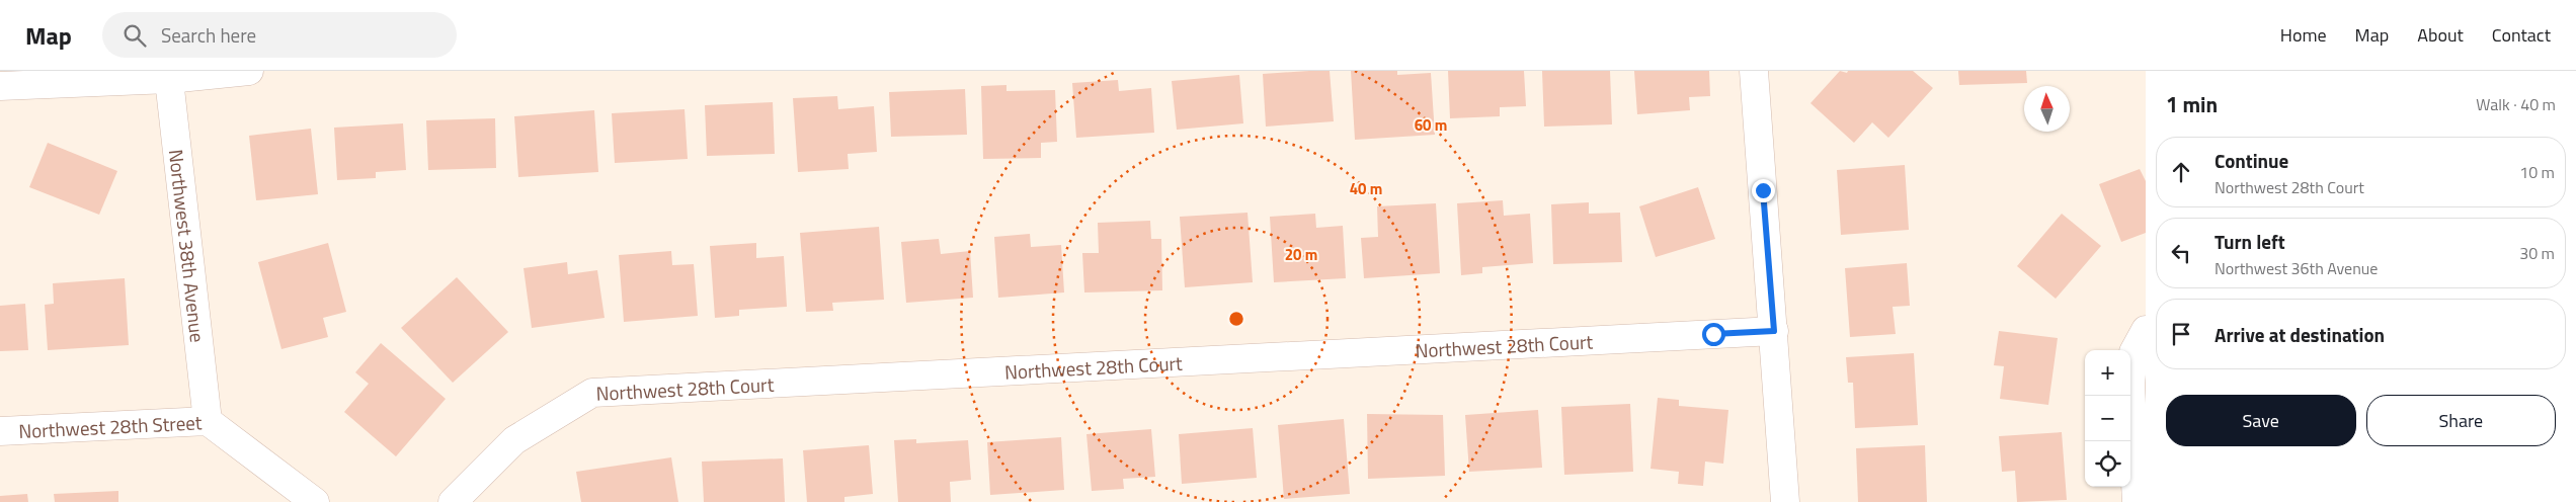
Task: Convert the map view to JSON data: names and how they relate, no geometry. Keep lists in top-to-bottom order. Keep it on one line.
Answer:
{"streets":{"street":["Northwest 38th Avenue","Northwest 28th Court","Northwest 28th Street"]},"crossings":[["Northwest 38th Avenue","Northwest 28th Street"]],"north":"top","page":{"header":"Map","search":"Search here","nav":["Home","Map","About","Contact"],"heading":["1 min","Walk · 40 m"],"list":[["Continue","Northwest 28th Court","10 m"],["Turn left","Northwest 36th Avenue","30 m"],"Arrive at destination"],"map_buttons":["+","−"],"buttons":["Save","Share"]},"rings":["60 m","40 m","20 m"]}
